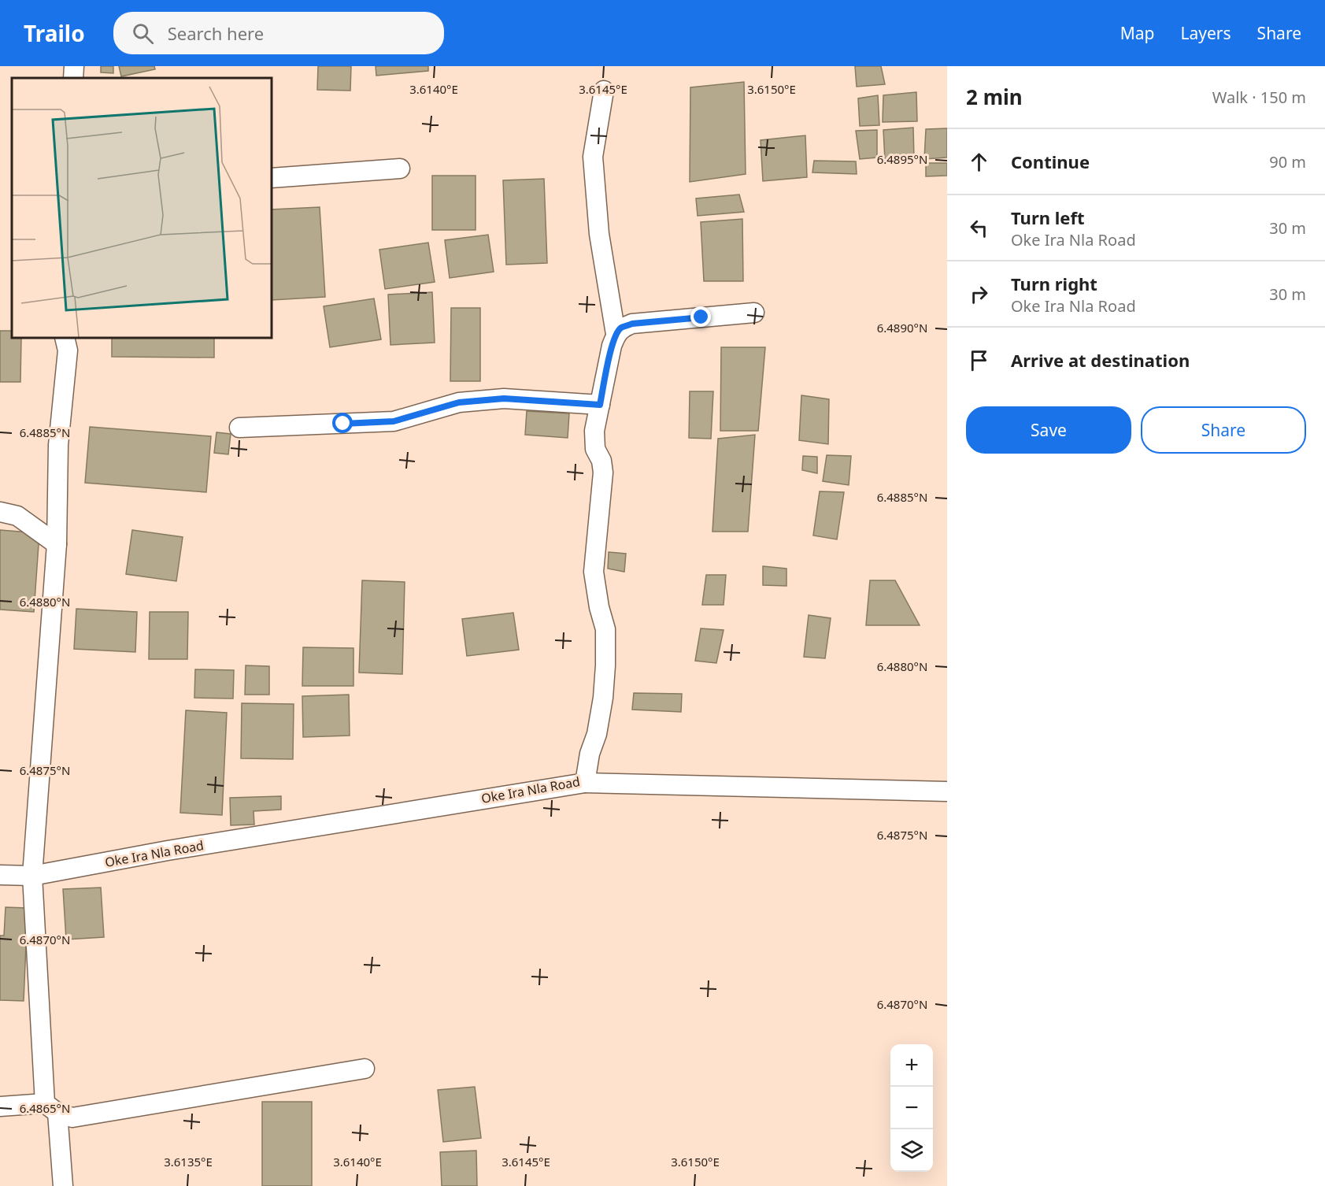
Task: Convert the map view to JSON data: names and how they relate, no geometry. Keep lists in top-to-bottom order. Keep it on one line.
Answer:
{"streets":{"street":["Oke Ira Nla Road"]},"page":{"header":"Trailo","search":"Search here","nav":["Map","Layers","Share"],"heading":["2 min","Walk · 150 m"],"list":[["Continue","90 m"],["Turn left","Oke Ira Nla Road","30 m"],["Turn right","Oke Ira Nla Road","30 m"],"Arrive at destination"],"buttons":["Save","Share"],"map_buttons":["+","−"]},"coordinates":["3.6140°E","3.6145°E","3.6150°E","6.4895°N","6.4890°N","6.4885°N","6.4880°N","6.4875°N","6.4870°N","6.4865°N","3.6135°E"]}
